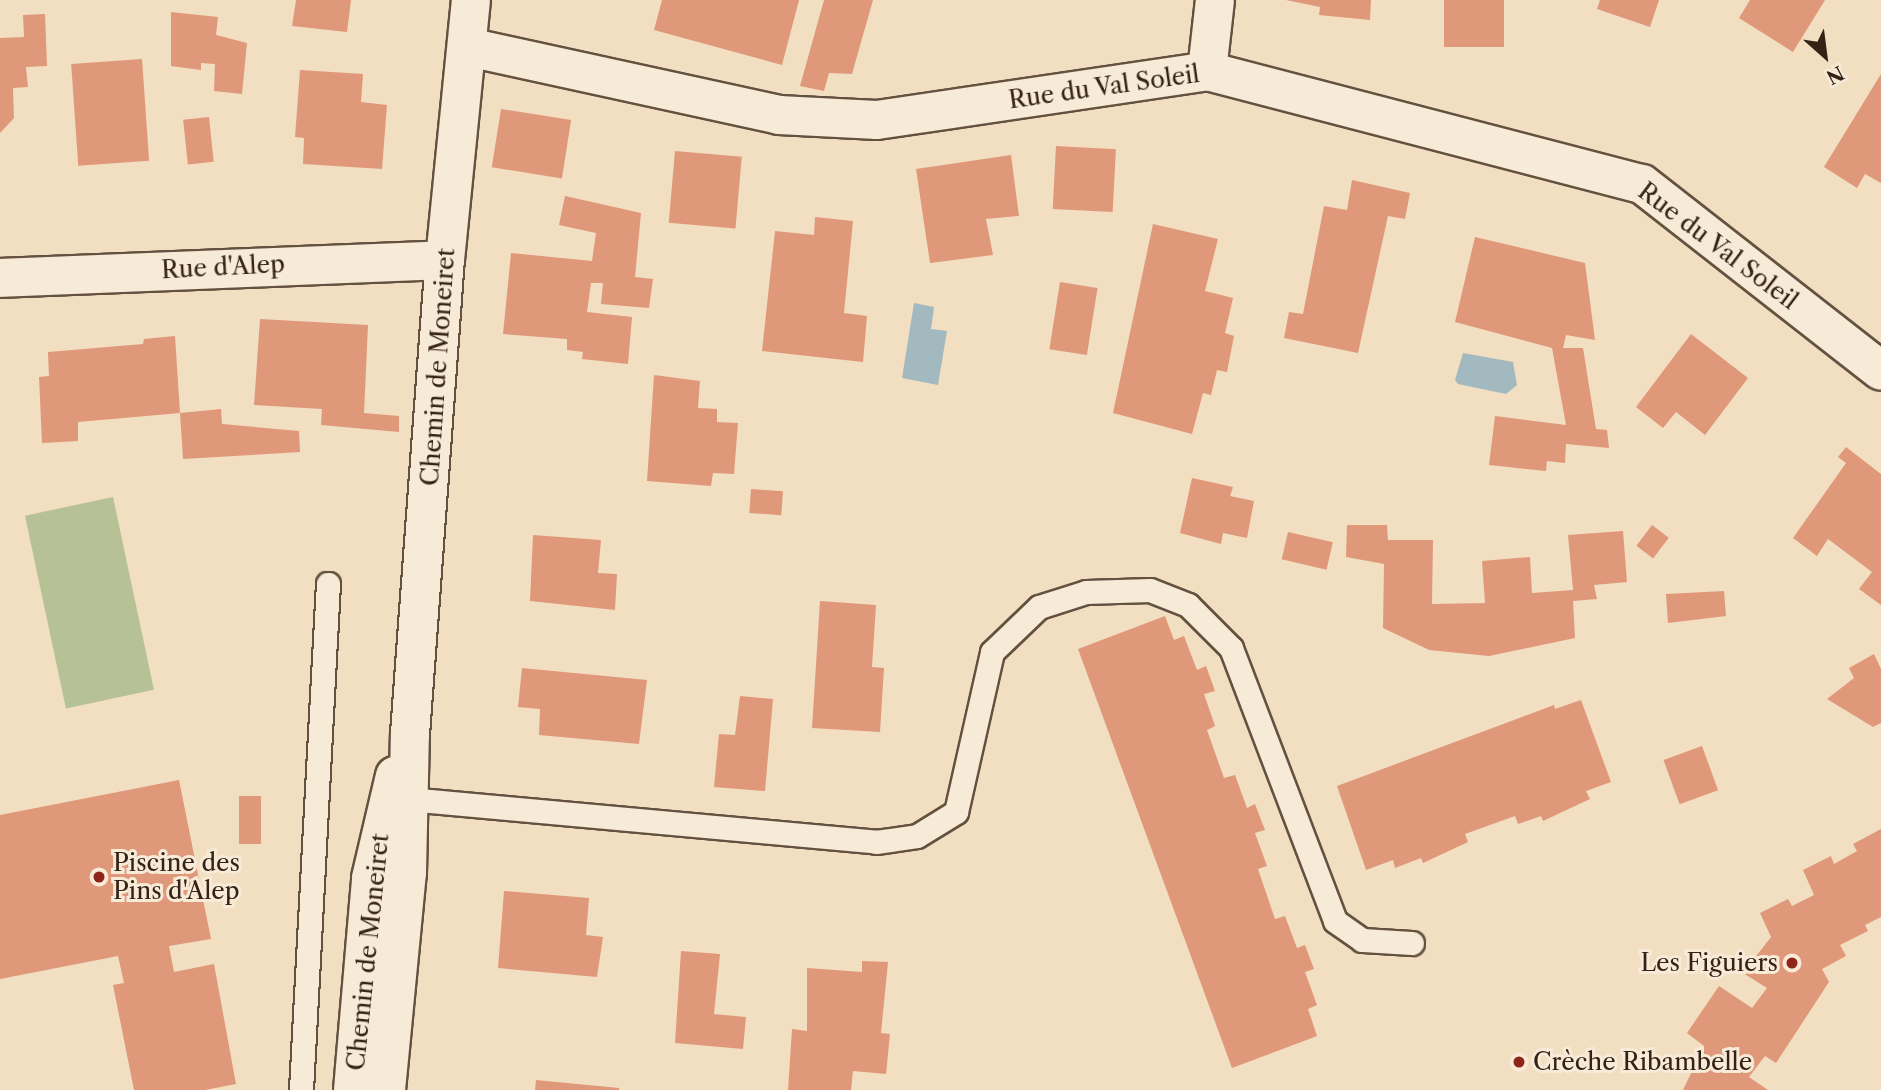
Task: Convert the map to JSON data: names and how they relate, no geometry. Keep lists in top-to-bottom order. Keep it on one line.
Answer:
{"streets":{"street":["Rue du Val Soleil","Rue d'Alep","Chemin de Moneiret"]},"crossings":[["Rue du Val Soleil","Chemin de Moneiret"],["Rue d'Alep","Chemin de Moneiret"]],"places":["Piscine des Pins d'Alep","Les Figuiers","Crèche Ribambelle"],"north":"bottom right"}
